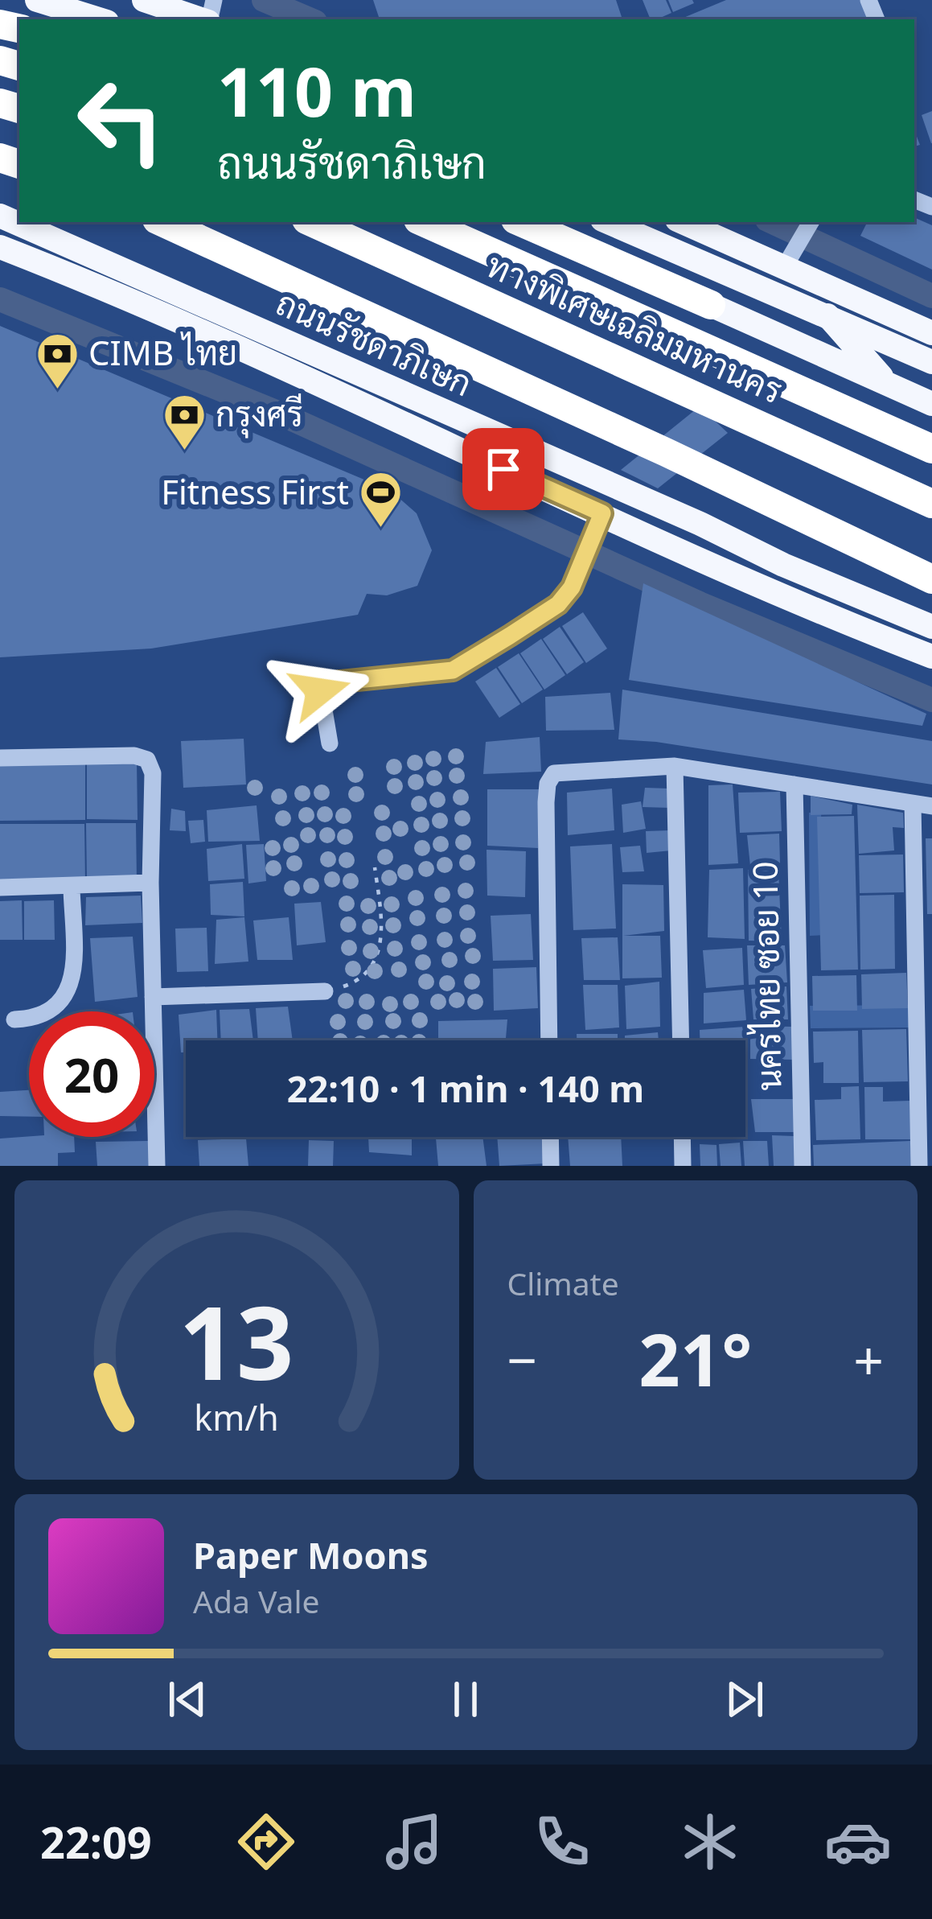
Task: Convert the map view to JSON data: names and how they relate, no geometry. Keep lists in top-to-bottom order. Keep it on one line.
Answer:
{"streets":{"highway":["ทางพิเศษเฉลิมมหานคร"],"main road":["ถนนรัชดาภิเษก"],"street":["นครไทย ซอย 10"]},"places":{"bank":["CIMB ไทย","กรุงศรี"],"sports":["Fitness First"]},"page":{"turn":["110 m","ถนนรัชดาภิเษก"],"limit":"20","trip":"22:10 · 1 min · 140 m","tile":"Climate","heat":["−","21°","+"],"song":["Paper Moons","Ada Vale"],"tabs":"22:09","gauge":["13","km/h"]}}
